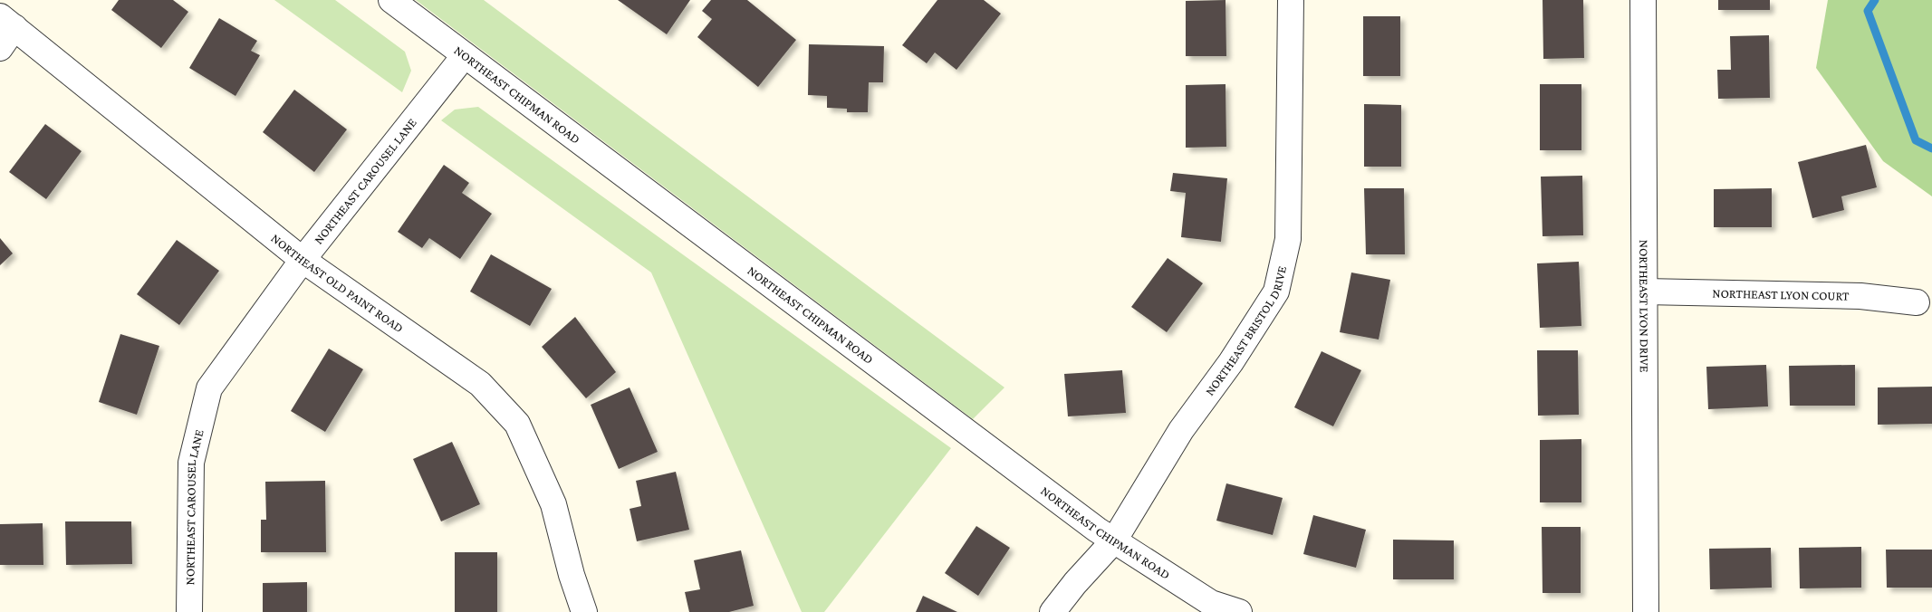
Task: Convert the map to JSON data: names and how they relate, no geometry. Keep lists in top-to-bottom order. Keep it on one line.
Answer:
{"streets":{"street":["NORTHEAST CHIPMAN ROAD","NORTHEAST CAROUSEL LANE","NORTHEAST OLD PAINT ROAD","NORTHEAST LYON COURT","NORTHEAST LYON DRIVE","NORTHEAST BRISTOL DRIVE"]},"crossings":[["NORTHEAST CHIPMAN ROAD","NORTHEAST CAROUSEL LANE"],["NORTHEAST CHIPMAN ROAD","NORTHEAST BRISTOL DRIVE"],["NORTHEAST CAROUSEL LANE","NORTHEAST OLD PAINT ROAD"],["NORTHEAST LYON COURT","NORTHEAST LYON DRIVE"]]}
